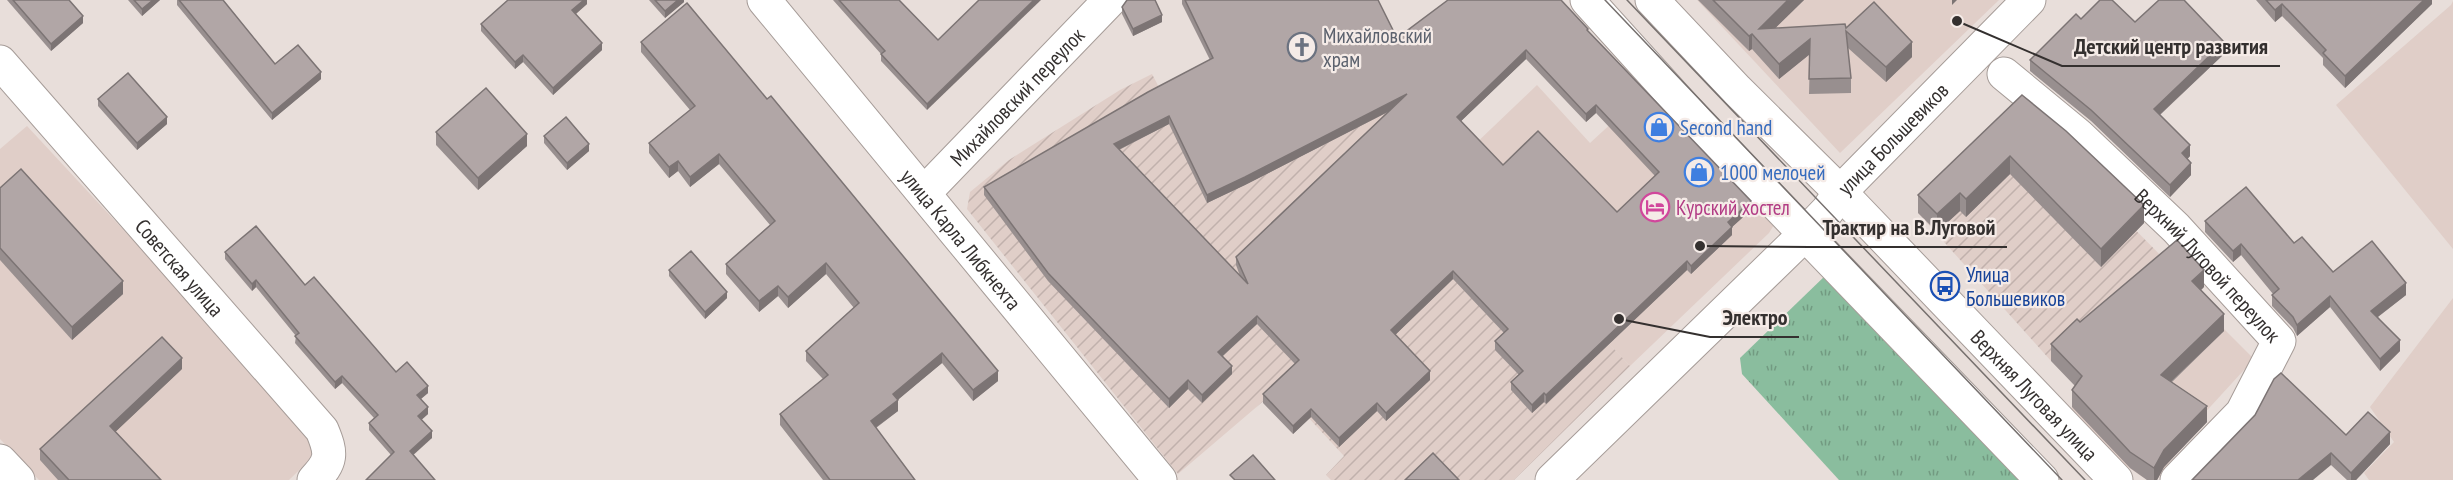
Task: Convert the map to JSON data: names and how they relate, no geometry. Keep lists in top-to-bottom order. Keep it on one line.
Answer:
{"streets":{"street":["Михайловский переулок","улица Большевиков","улица Карла Либкнехта","Советская улица","Верхний Луговой переулок","Верхняя Луговая улица"]},"crossings":[["Михайловский переулок","улица Карла Либкнехта"],["улица Большевиков","Верхняя Луговая улица"]],"places":{"other":["Детский центр развития","Трактир на В.Луговой","Электро"],"church":["Михайловский храм"],"shop":["Second hand","1000 мелочей"],"hotel":["Курский хостел"],"bus stop":["Улица Большевиков"]}}
